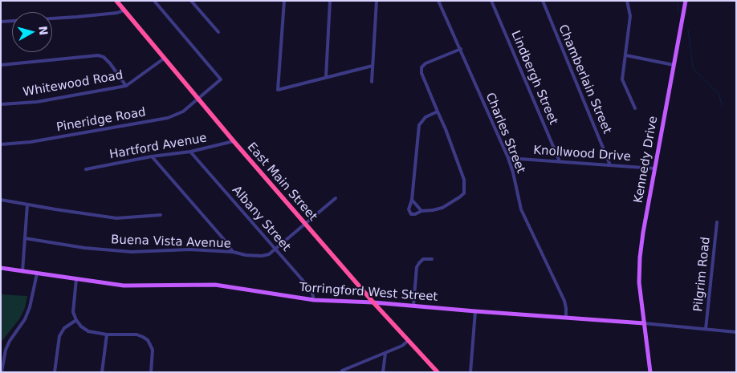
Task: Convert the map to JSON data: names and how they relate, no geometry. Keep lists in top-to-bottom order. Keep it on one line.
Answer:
{"streets":{"highway":["East Main Street"],"main road":["Kennedy Drive","Torringford West Street"],"street":["Lindbergh Street","Chamberlain Street","Whitewood Road","Pineridge Road","Charles Street","Hartford Avenue","Knollwood Drive","Albany Street","Buena Vista Avenue","Pilgrim Road"]},"crossings":[["Lindbergh Street","Knollwood Drive"],["Chamberlain Street","Knollwood Drive"],["Whitewood Road","East Main Street"],["Pineridge Road","East Main Street"],["Charles Street","Knollwood Drive"],["Charles Street","Torringford West Street"],["Hartford Avenue","East Main Street"],["Hartford Avenue","Albany Street"],["Knollwood Drive","Kennedy Drive"],["Kennedy Drive","Torringford West Street"],["East Main Street","Buena Vista Avenue"],["East Main Street","Torringford West Street"],["Albany Street","Buena Vista Avenue"],["Albany Street","Torringford West Street"],["Pilgrim Road","Torringford West Street"]],"north":"right"}
